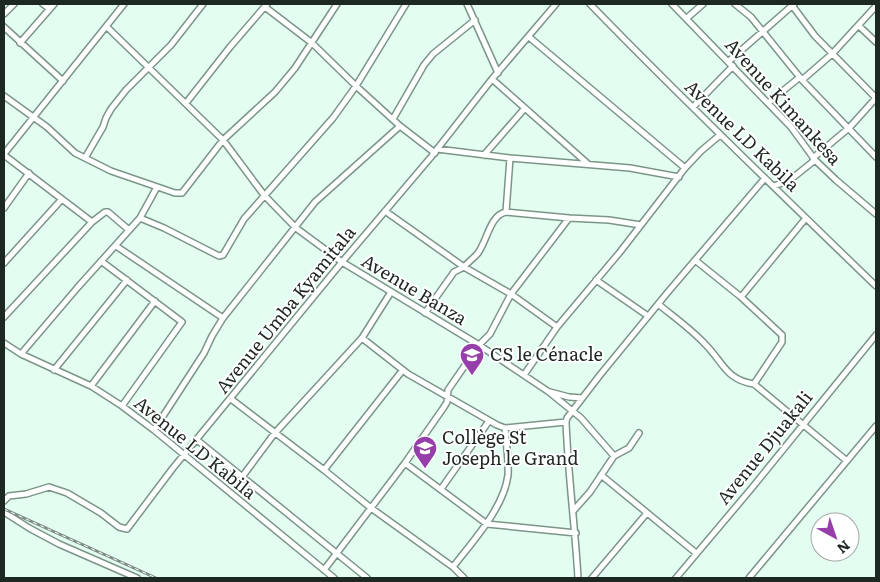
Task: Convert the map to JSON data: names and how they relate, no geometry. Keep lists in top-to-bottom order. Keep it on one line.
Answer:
{"streets":{"street":["Avenue Kimankesa","Avenue LD Kabila","Avenue Banza","Avenue Umba Kyamitala","Avenue Djuakali"]},"crossings":[["Avenue LD Kabila","Avenue Umba Kyamitala"],["Avenue Banza","Avenue Umba Kyamitala"]],"places":{"school or university":["CS le Cénacle","Collège St Joseph le Grand"]},"north":"bottom right"}
